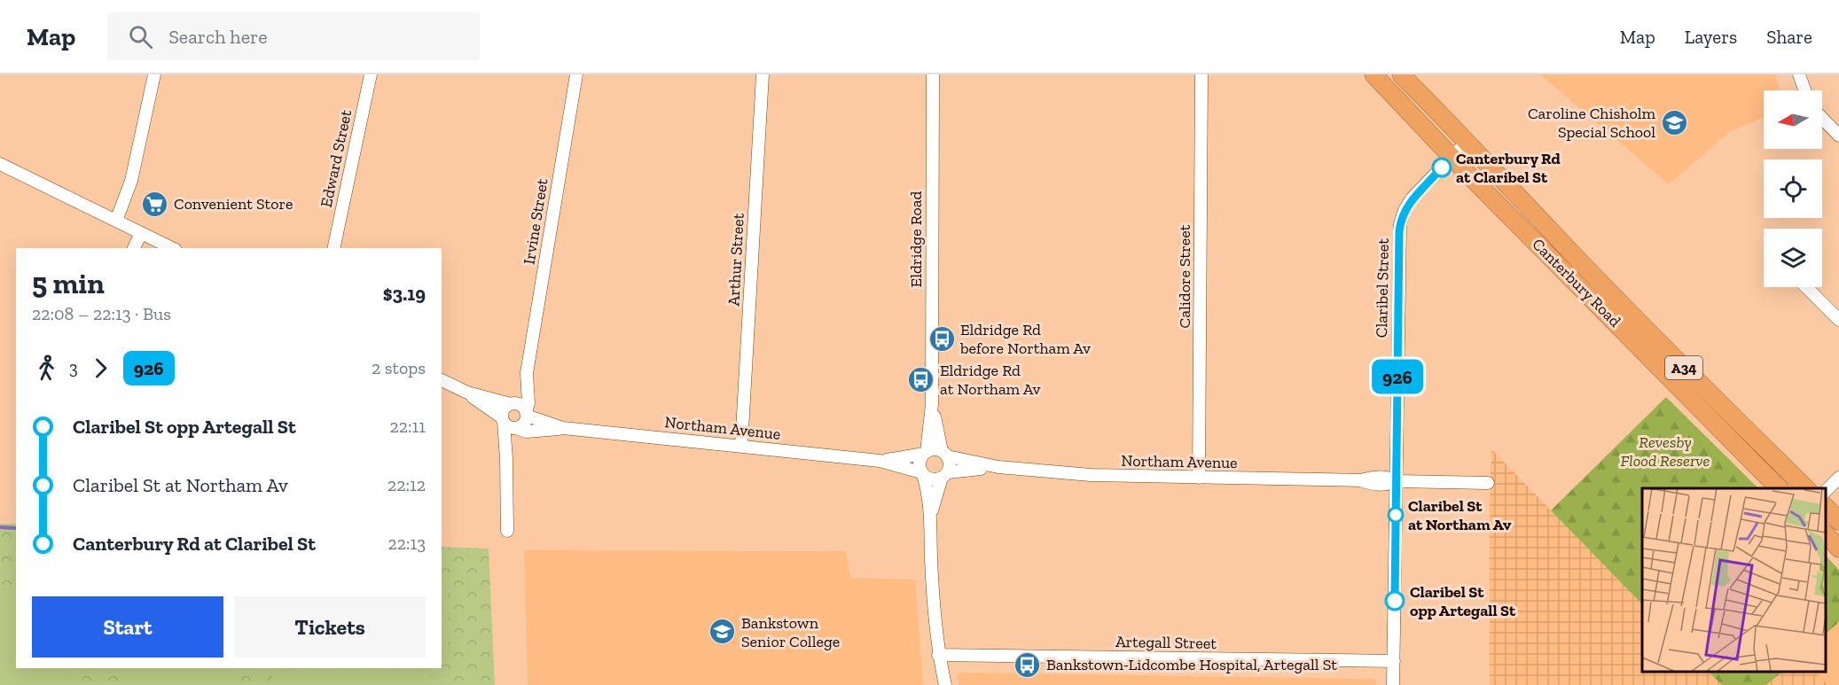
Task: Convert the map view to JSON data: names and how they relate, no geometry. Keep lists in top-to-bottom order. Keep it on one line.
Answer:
{"streets":{"highway":["Canterbury Road","A34"],"street":["Edward Street","Irvine Street","Eldridge Road","Arthur Street","Calidore Street","Claribel Street","Northam Avenue","Artegall Street"]},"crossings":[["Irvine Street","Northam Avenue"],["Eldridge Road","Northam Avenue"],["Arthur Street","Northam Avenue"],["Calidore Street","Northam Avenue"],["Canterbury Road","Claribel Street"],["Claribel Street","Northam Avenue"],["Claribel Street","Artegall Street"]],"parks":["Revesby Flood Reserve"],"places":{"school or university":["Caroline Chisholm Special School","Bankstown Senior College"],"other":["Canterbury Rd at Claribel St","Claribel St at Northam Av","Claribel St opp Artegall St"],"supermarket":["Convenient Store"],"bus stop":["Eldridge Rd before Northam Av","Eldridge Rd at Northam Av","Bankstown-Lidcombe Hospital, Artegall St"]},"lines":["bus line 926"],"north":"left","page":{"header":"Map","search":"Search here","nav":["Map","Layers","Share"],"on_map":"926","heading":["5 min","22:08 – 22:13 · Bus","$3.19"],"legs":["3","926","2 stops"],"list":[{"name":"Claribel St opp Artegall St","value":"22:11"},{"name":"Claribel St at Northam Av","value":"22:12"},{"name":"Canterbury Rd at Claribel St","value":"22:13"}],"buttons":["Start","Tickets"]}}
